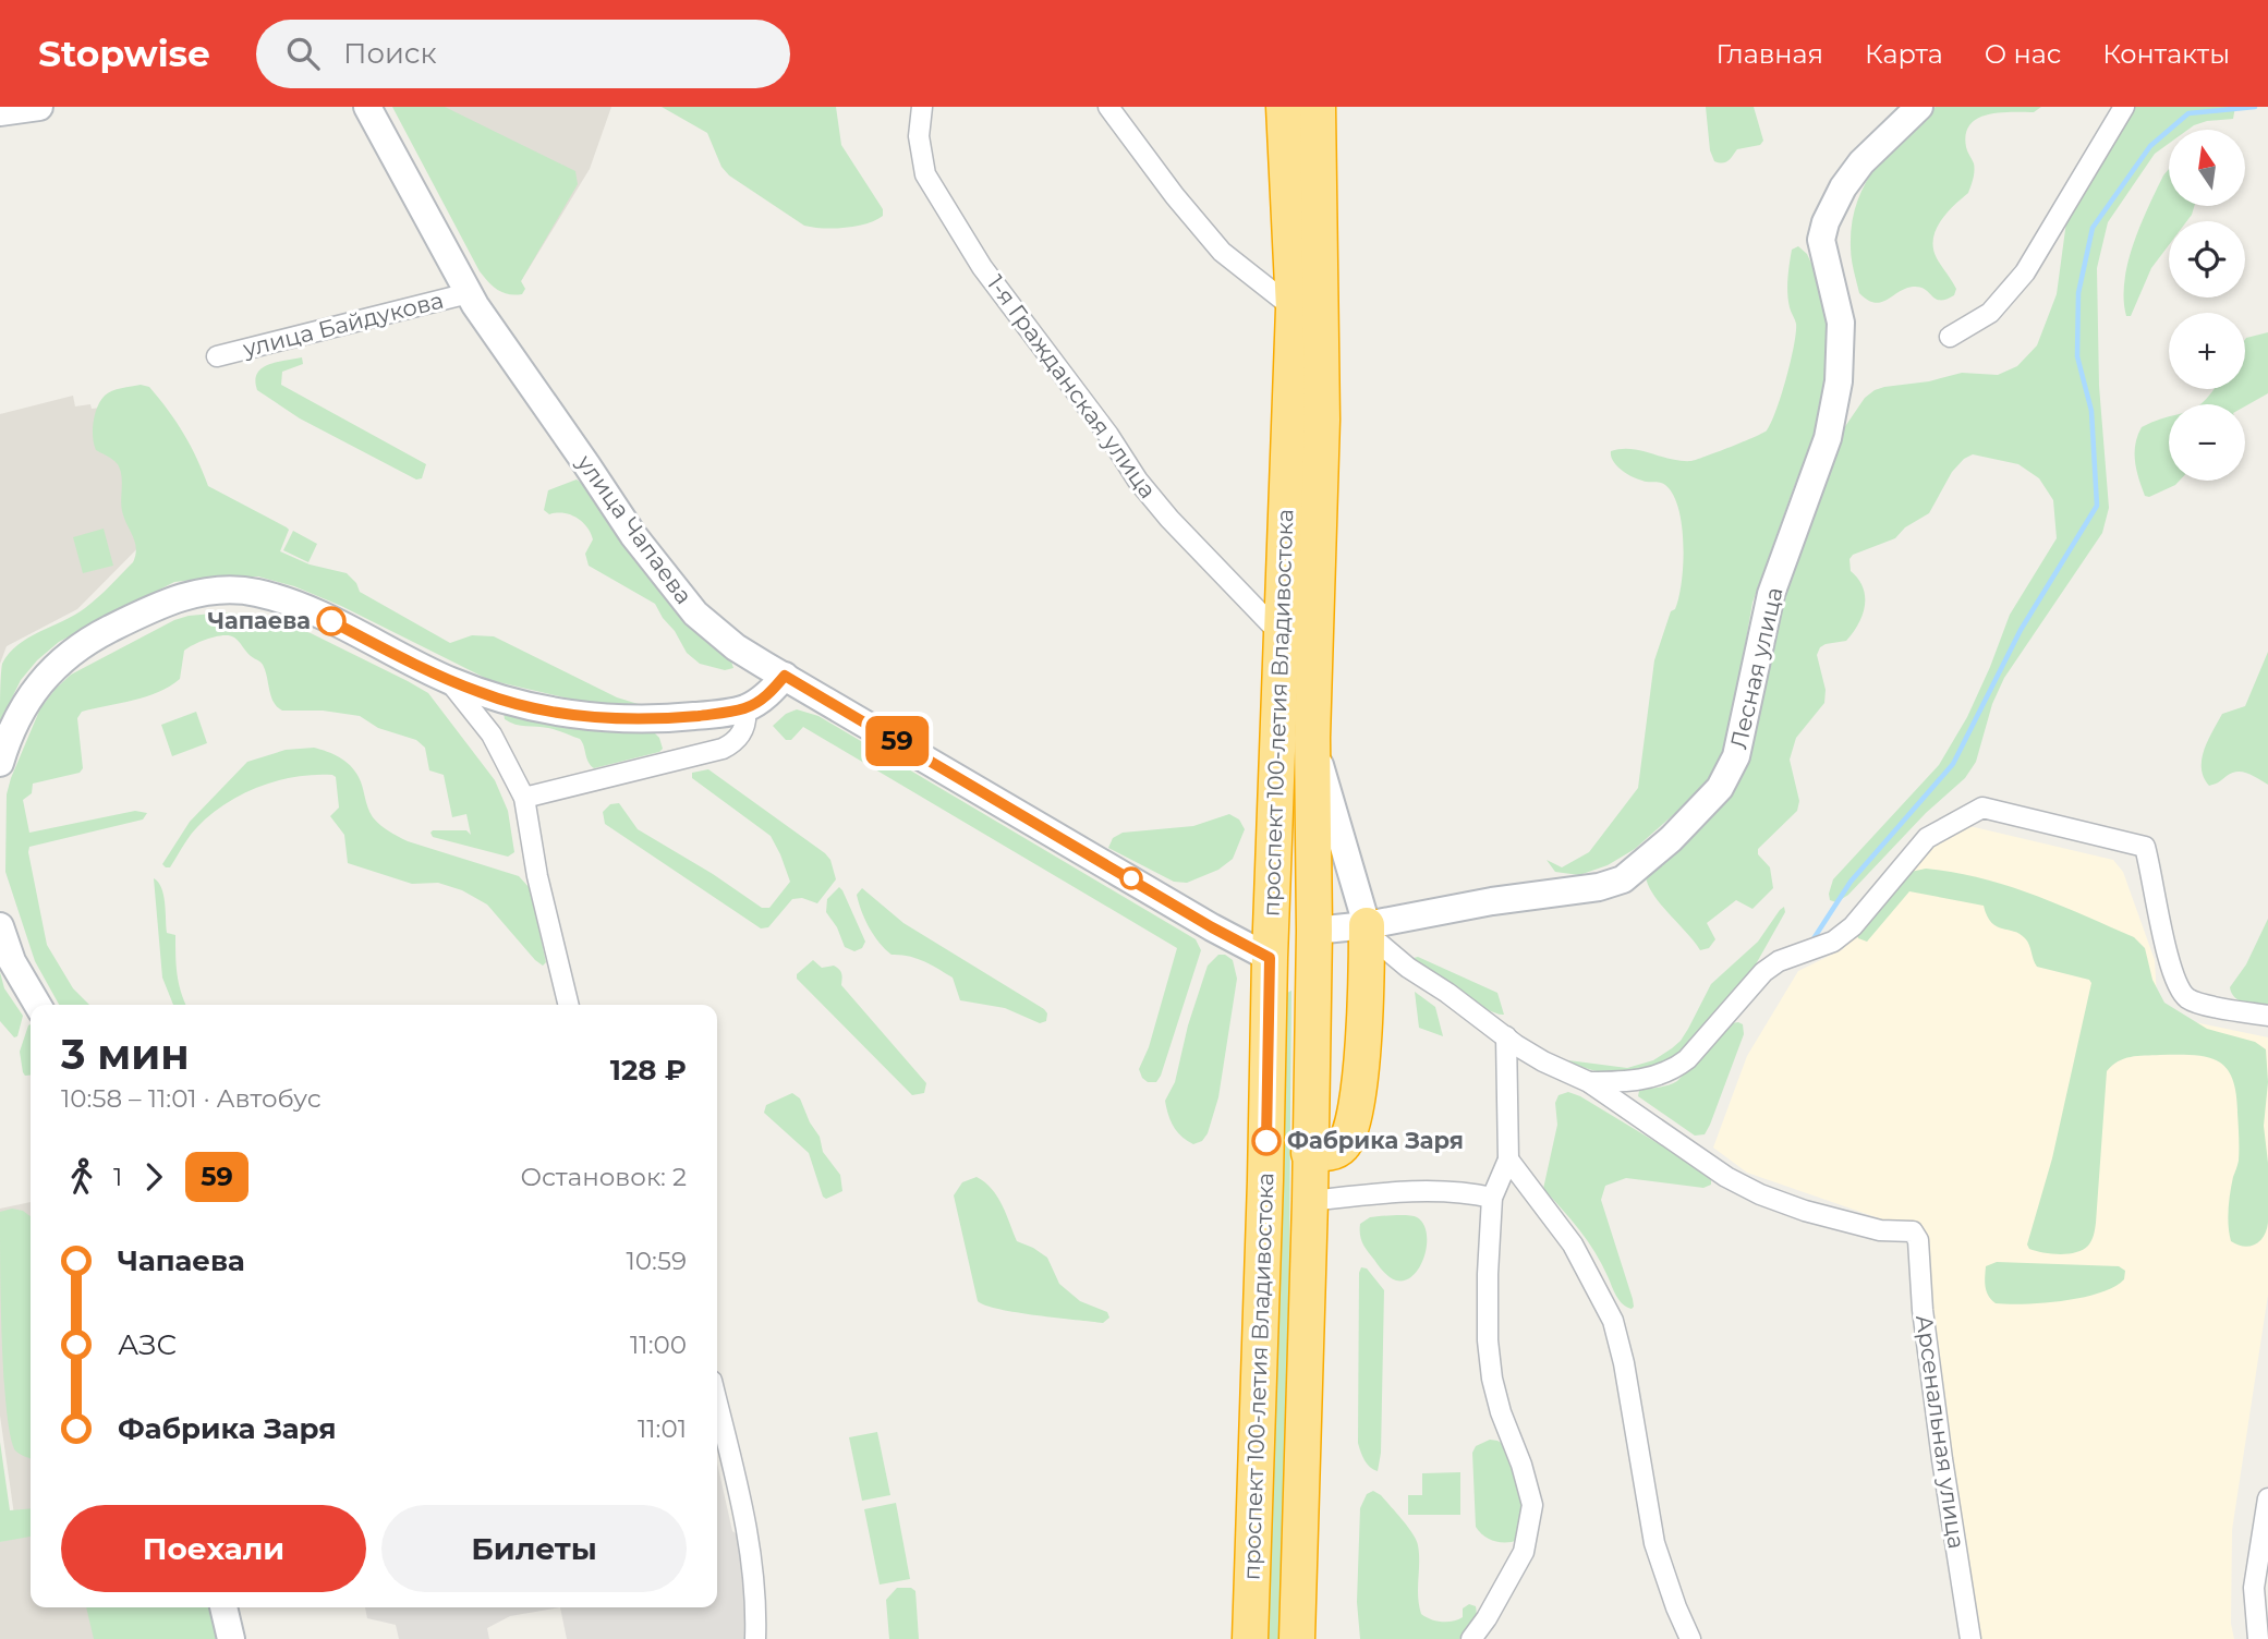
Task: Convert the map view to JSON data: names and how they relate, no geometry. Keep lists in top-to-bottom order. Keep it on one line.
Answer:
{"streets":{"highway":["проспект 100-летия Владивостока"],"main road":["улица Чапаева","Лесная улица"],"street":["улица Байдукова","1-я Гражданская улица","Арсенальная улица"]},"crossings":[["улица Байдукова","улица Чапаева"],["1-я Гражданская улица","проспект 100-летия Владивостока"],["улица Чапаева","проспект 100-летия Владивостока"],["Лесная улица","проспект 100-летия Владивостока"]],"places":["Чапаева","Фабрика Заря"],"lines":["bus line 59"],"north":"top","page":{"header":"Stopwise","search":"Поиск","nav":["Главная","Карта","О нас","Контакты"],"on_map":"59","map_buttons":["+","−"],"heading":["3 мин","10:58 – 11:01 · Автобус","128 ₽"],"legs":["1","59","Остановок: 2"],"list":[{"name":"Чапаева","value":"10:59"},{"name":"АЗС","value":"11:00"},{"name":"Фабрика Заря","value":"11:01"}],"buttons":["Поехали","Билеты"]}}
